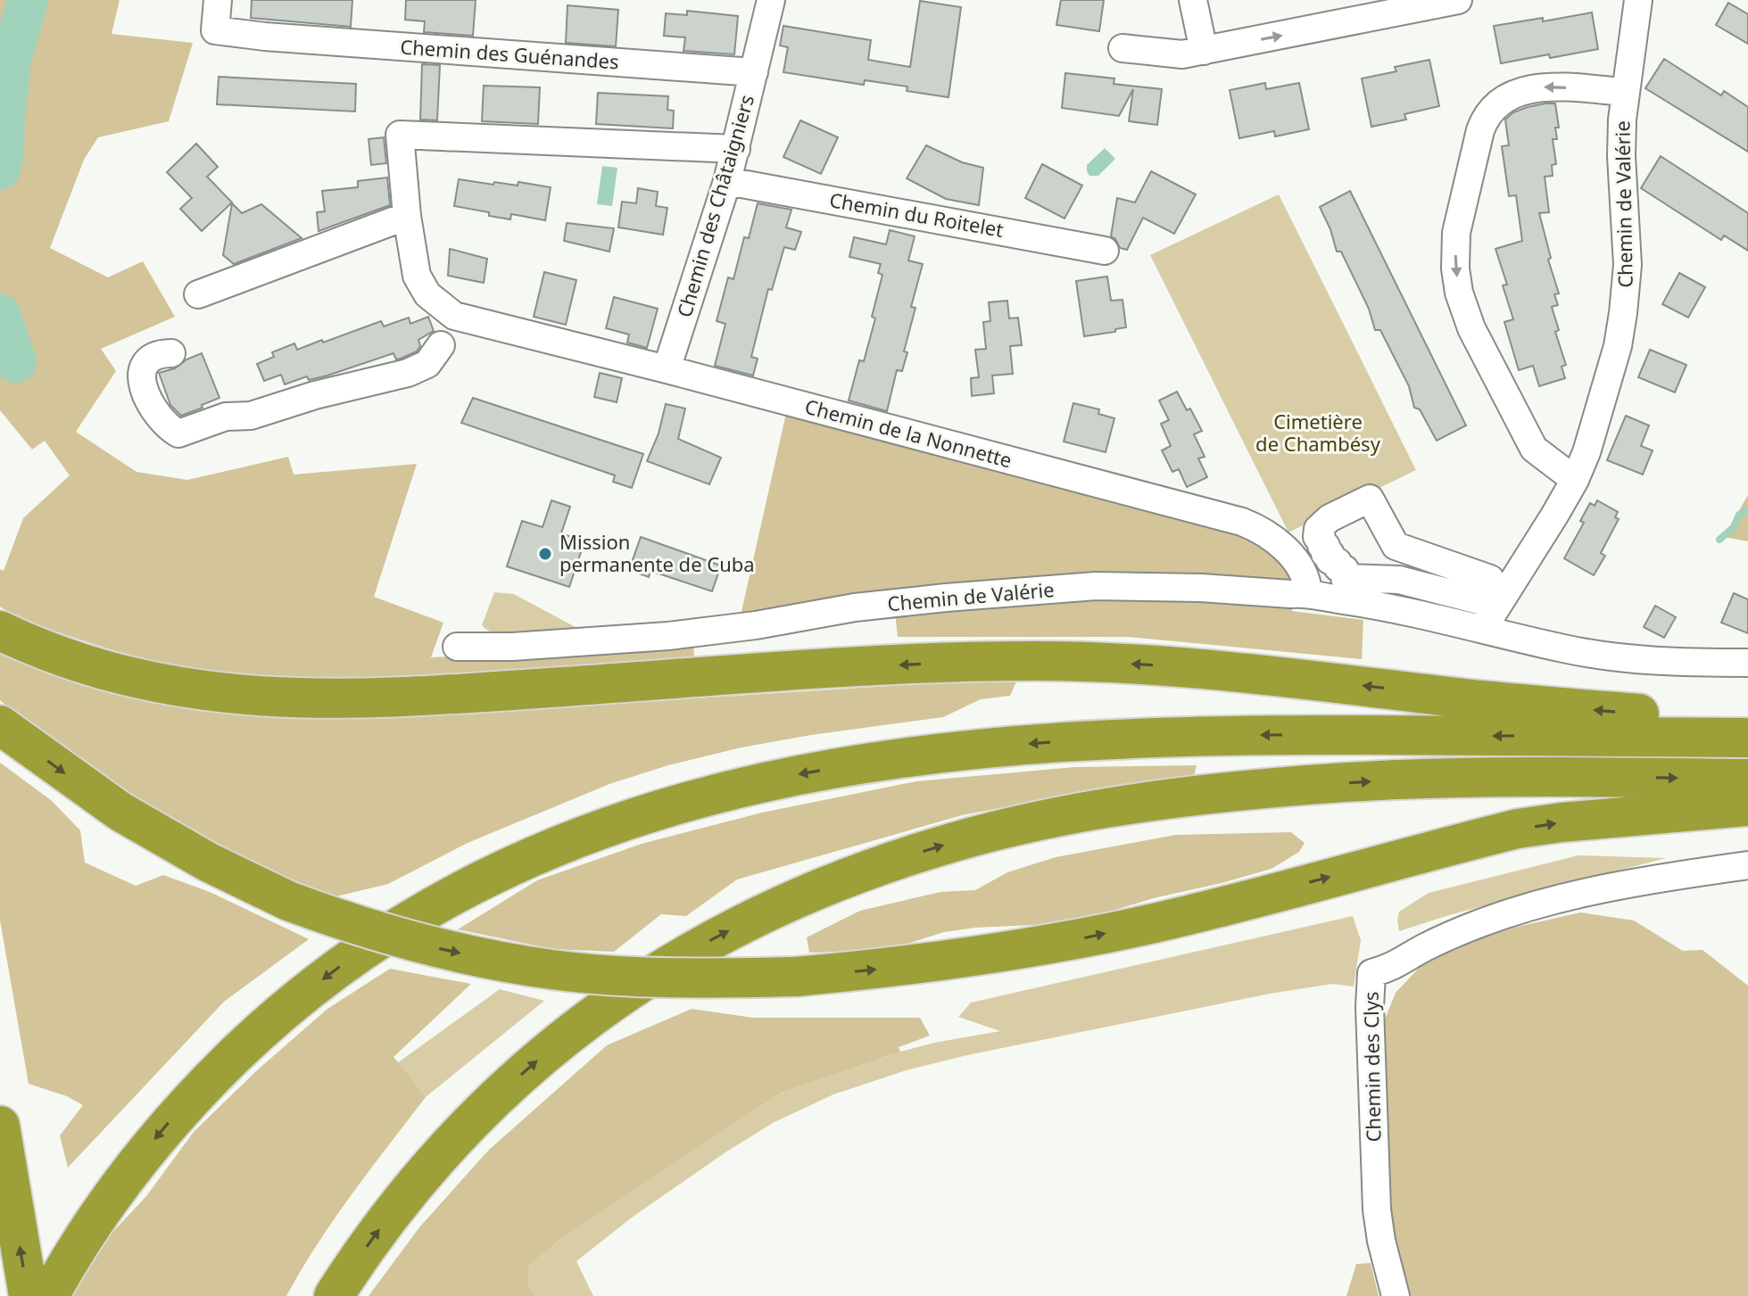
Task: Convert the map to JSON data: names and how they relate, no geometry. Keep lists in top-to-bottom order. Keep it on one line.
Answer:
{"streets":{"street":["Chemin des Guénandes","Chemin de Valérie","Chemin des Châtaigniers","Chemin du Roitelet","Chemin de la Nonnette","Chemin des Clys"]},"crossings":[["Chemin des Guénandes","Chemin des Châtaigniers"],["Chemin de Valérie","Chemin de la Nonnette"],["Chemin des Châtaigniers","Chemin du Roitelet"],["Chemin des Châtaigniers","Chemin de la Nonnette"]],"parks":["Cimetière de Chambésy"],"places":["Mission permanente de Cuba"]}
